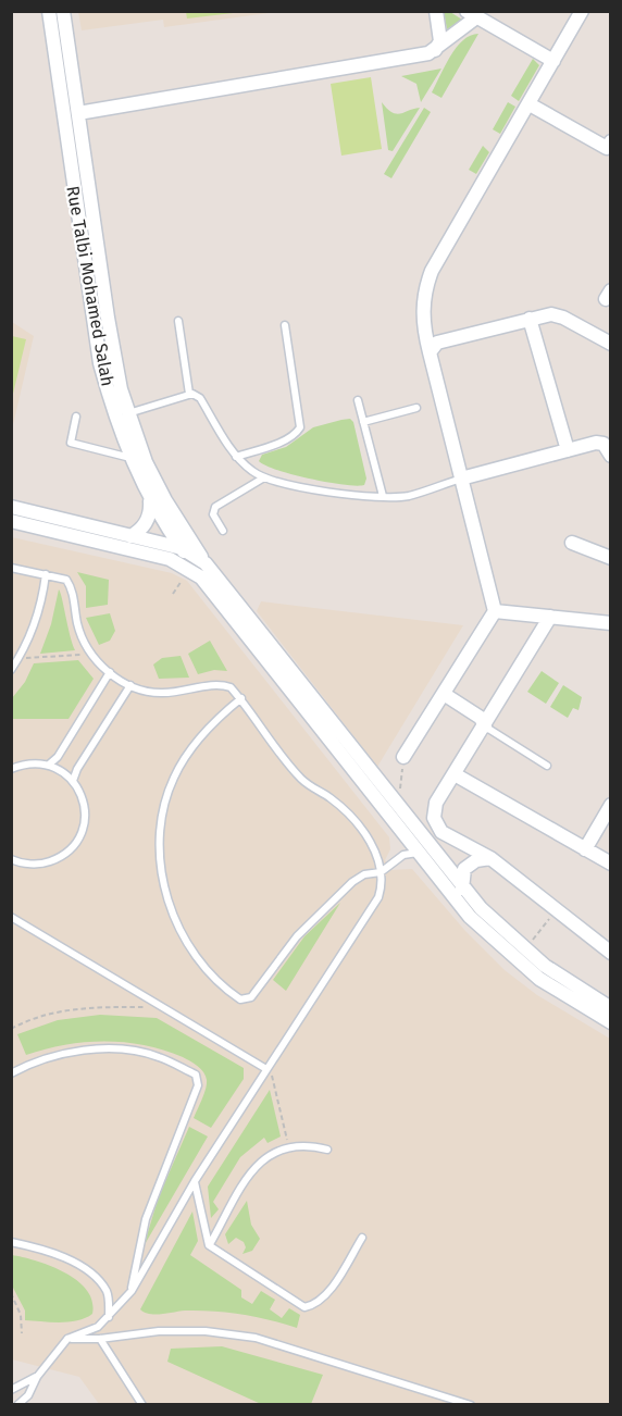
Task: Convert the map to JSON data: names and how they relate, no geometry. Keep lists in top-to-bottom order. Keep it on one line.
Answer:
{"streets":{"street":["Rue Talbi Mohamed Salah"]}}
